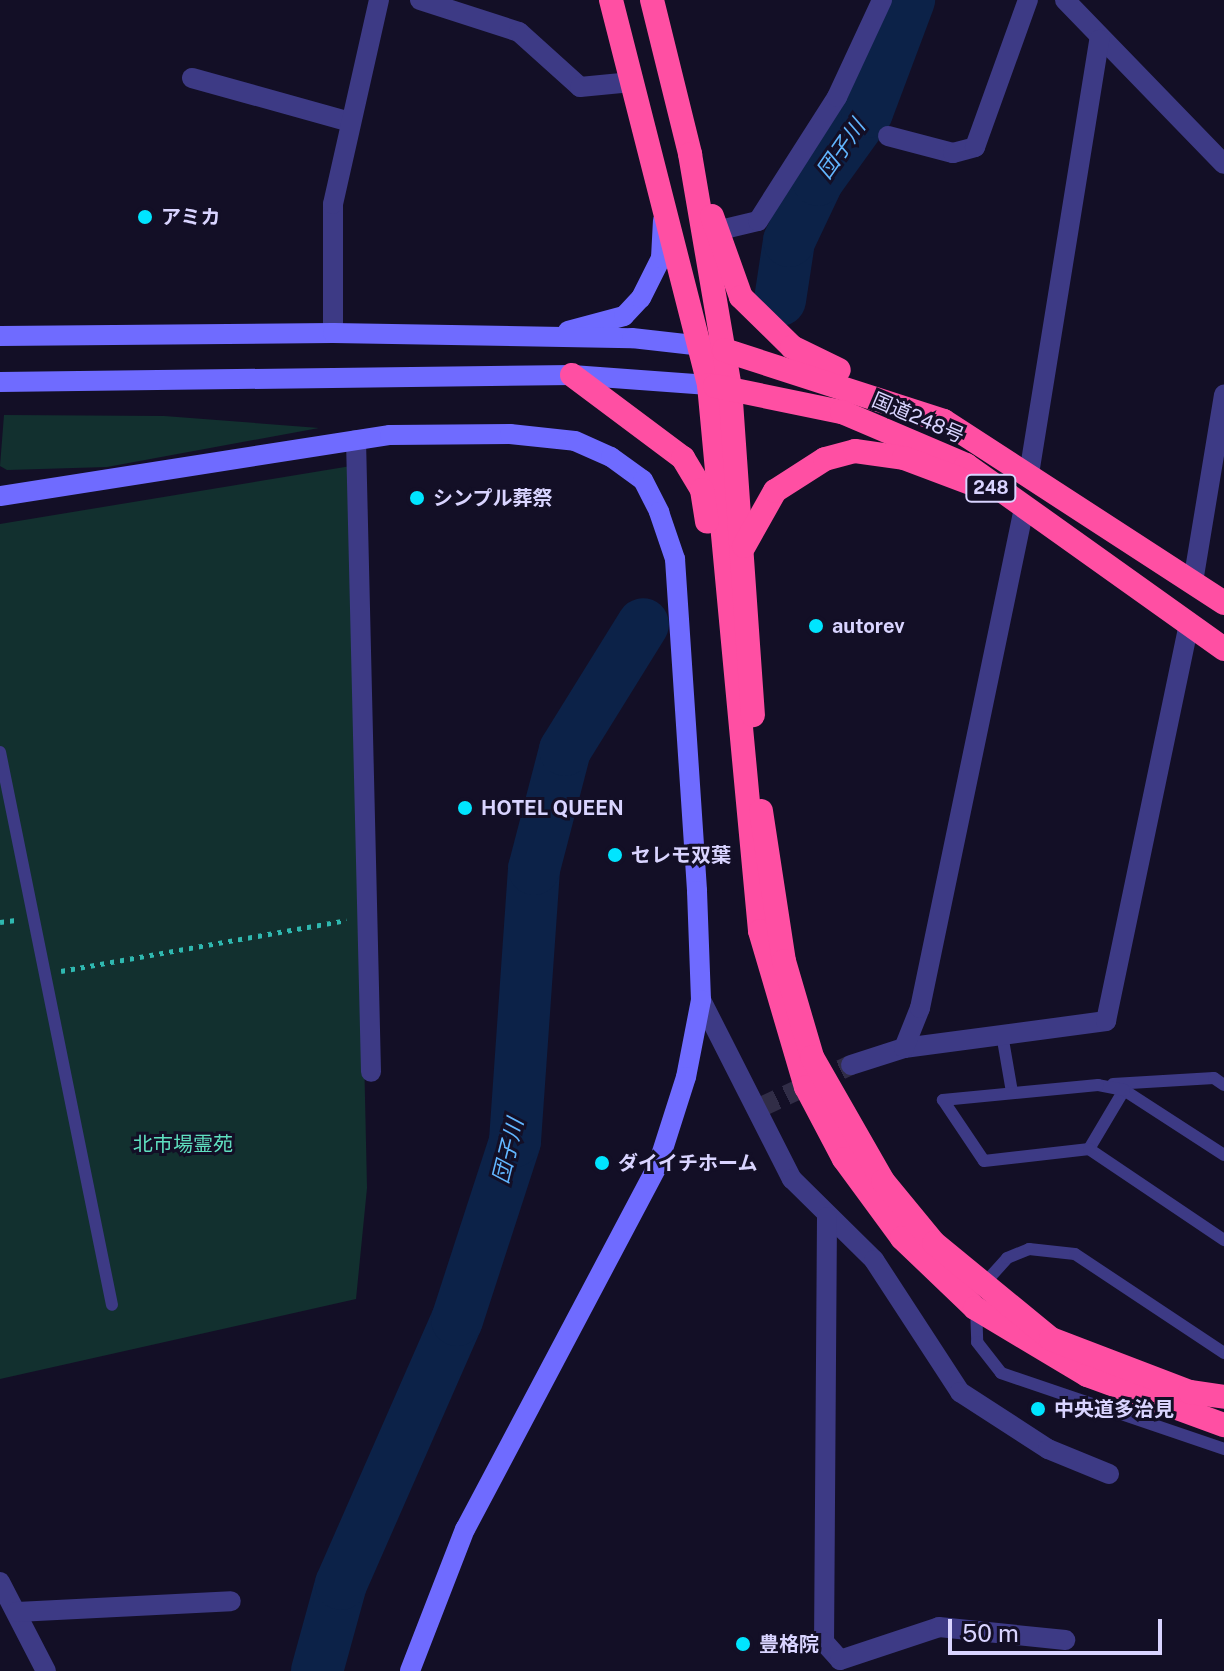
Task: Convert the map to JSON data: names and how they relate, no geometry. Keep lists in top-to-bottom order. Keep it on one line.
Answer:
{"streets":{"highway":["国道248号","248"]},"crossings":[["国道248号","248"]],"water":["団子川"],"parks":["北市場霊苑"],"places":["アミカ","シンプル葬祭","autorev","HOTEL QUEEN","セレモ双葉","ダイイチホーム","中央道多治見","豊格院"],"scale_bar":"50 m"}
